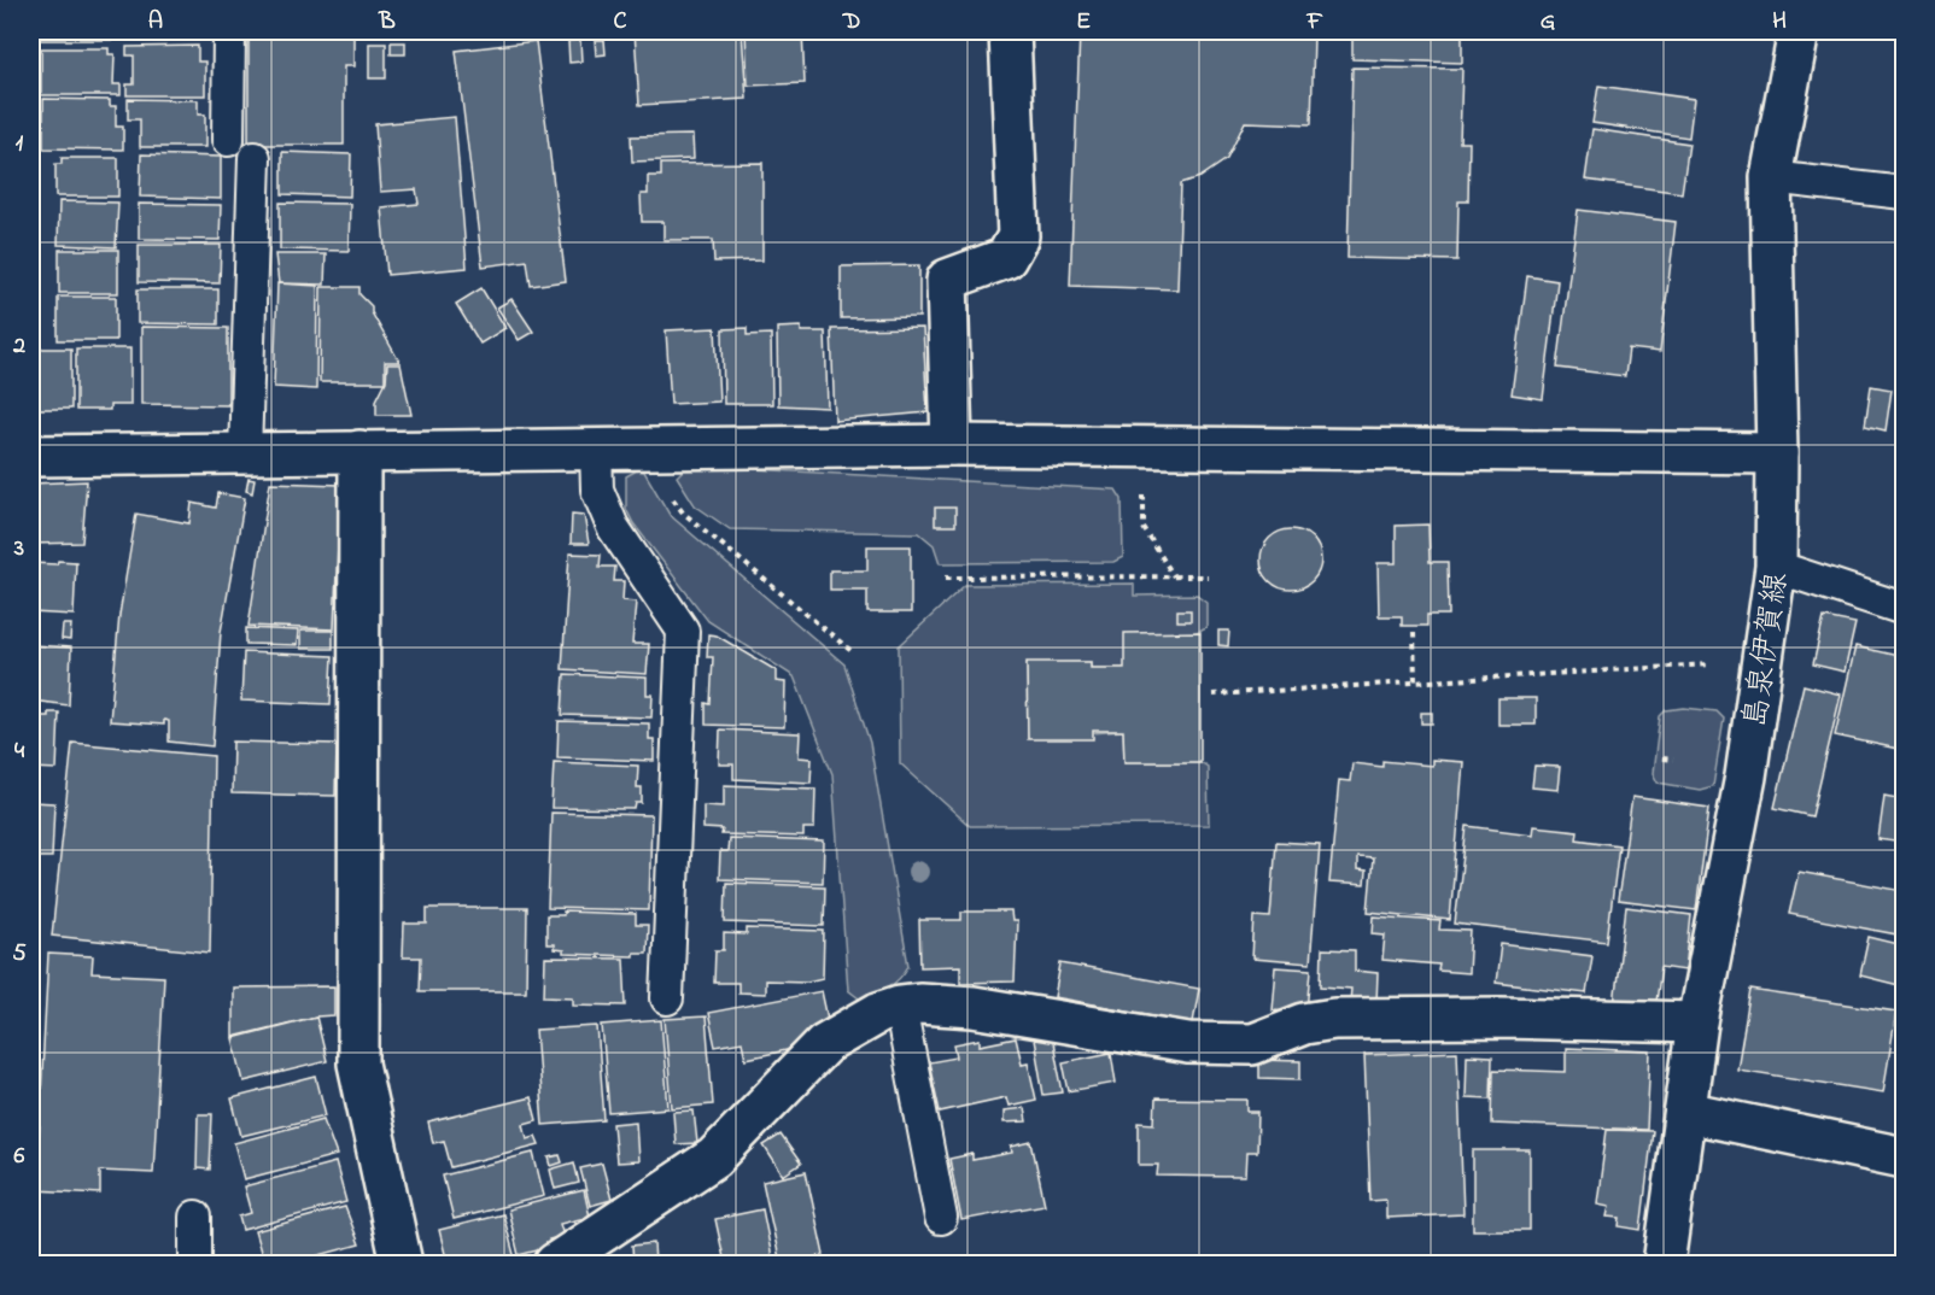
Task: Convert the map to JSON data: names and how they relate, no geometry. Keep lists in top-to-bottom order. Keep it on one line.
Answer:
{"streets":{"street":["島泉伊賀線"]},"grid":{"columns":["A","B","C","D","E","F","G","H"],"rows":["1","2","3","4","5","6"]}}
